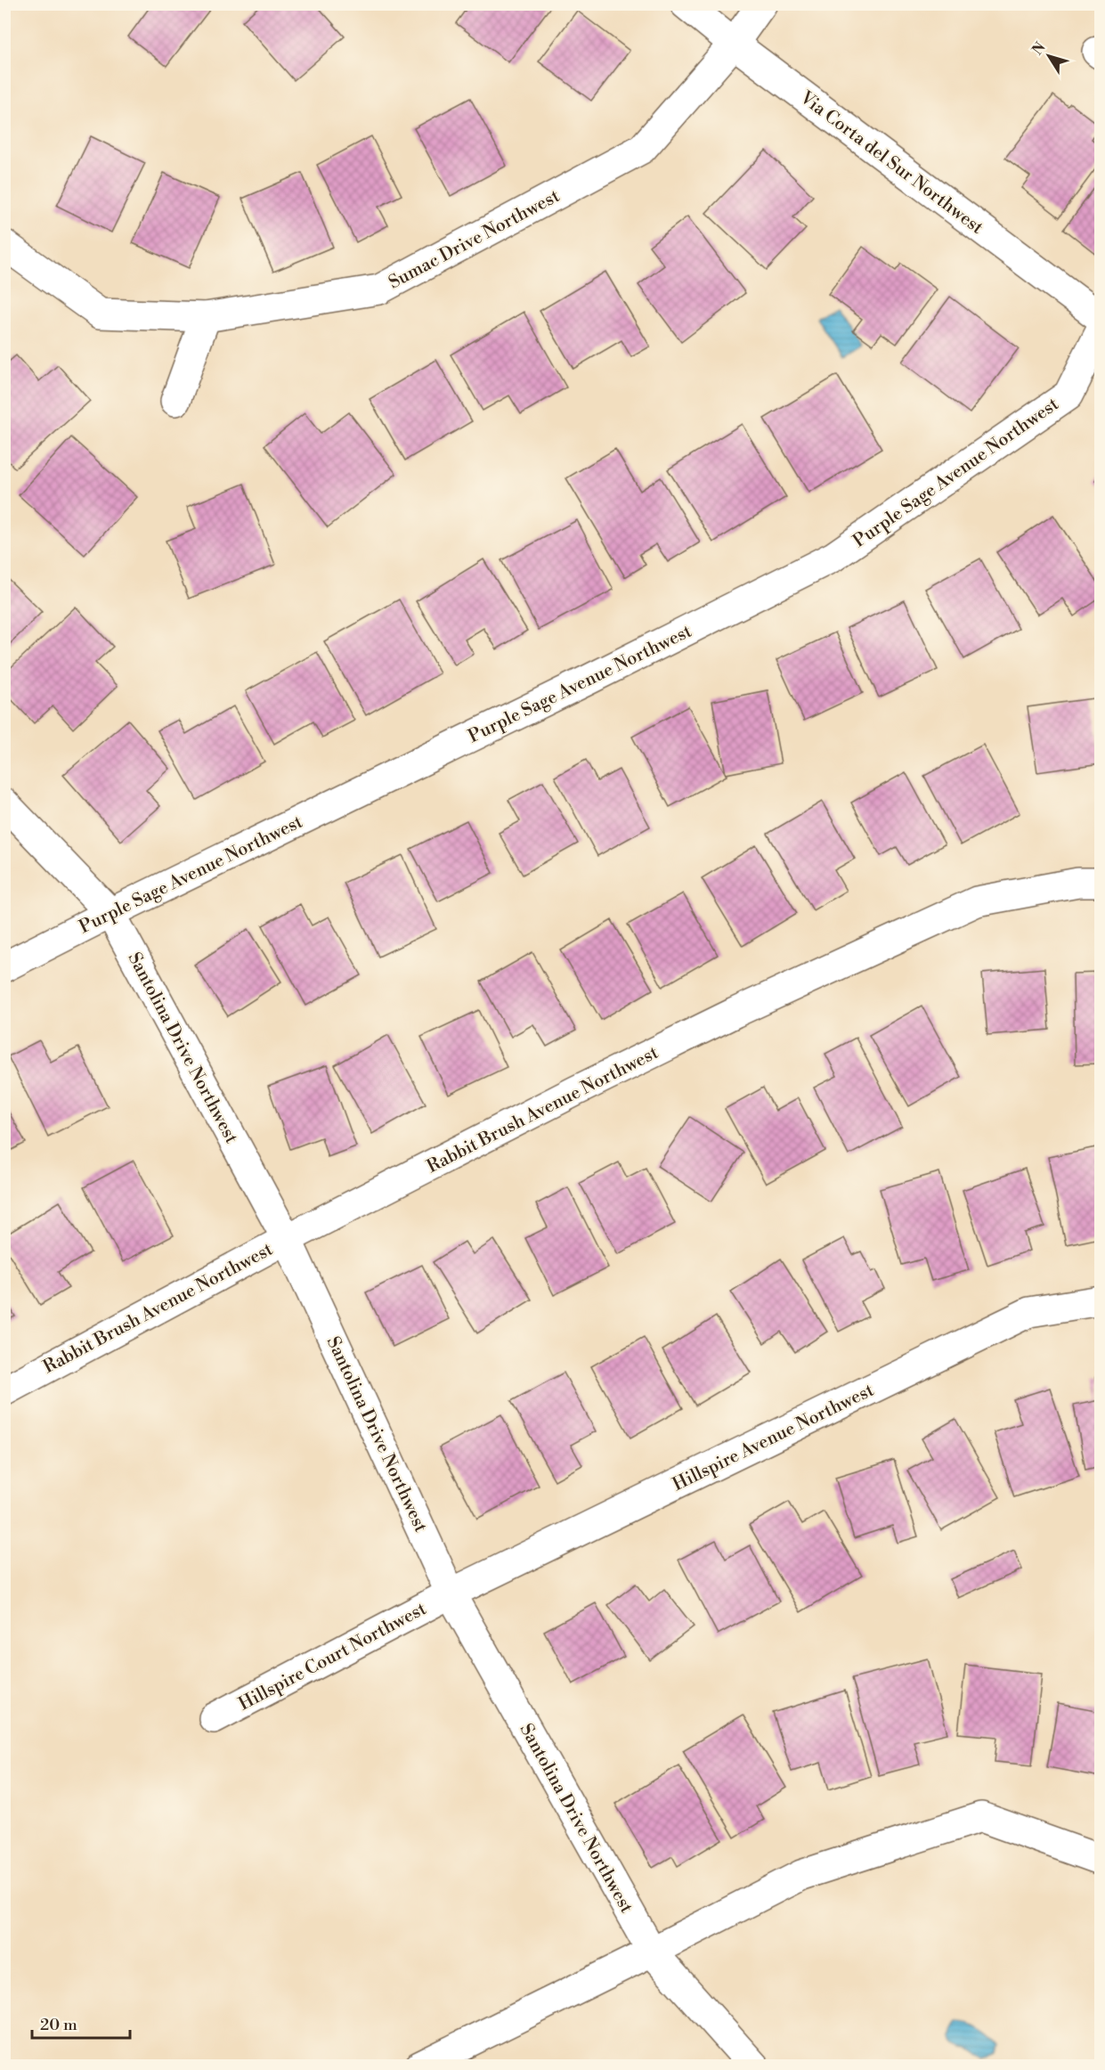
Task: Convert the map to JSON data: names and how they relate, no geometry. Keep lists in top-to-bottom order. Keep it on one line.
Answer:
{"streets":{"street":["Via Corta del Sur Northwest","Sumac Drive Northwest","Purple Sage Avenue Northwest","Santolina Drive Northwest","Rabbit Brush Avenue Northwest","Hillspire Avenue Northwest","Hillspire Court Northwest"]},"crossings":[["Via Corta del Sur Northwest","Sumac Drive Northwest"],["Purple Sage Avenue Northwest","Santolina Drive Northwest"],["Santolina Drive Northwest","Rabbit Brush Avenue Northwest"],["Santolina Drive Northwest","Hillspire Avenue Northwest"],["Santolina Drive Northwest","Hillspire Court Northwest"],["Hillspire Avenue Northwest","Hillspire Court Northwest"]],"scale_bar":"20 m","north":"top left"}
